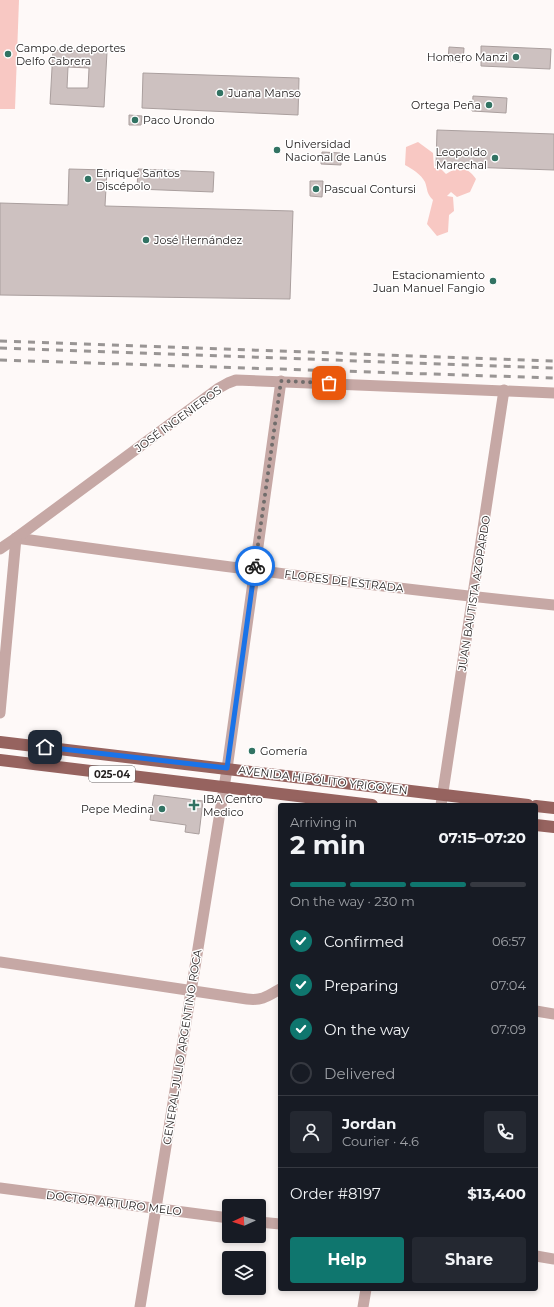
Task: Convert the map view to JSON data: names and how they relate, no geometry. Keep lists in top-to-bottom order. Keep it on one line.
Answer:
{"streets":{"main road":["025-04","AVENIDA HIPÓLITO YRIGOYEN"],"street":["JOSÉ INGENIEROS","FLORES DE ESTRADA","JUAN BAUTISTA AZOPARDO","GENERAL JULIO ARGENTINO ROCA","DOCTOR ARTURO MELO"]},"crossings":[["JOSÉ INGENIEROS","FLORES DE ESTRADA"],["JOSÉ INGENIEROS","JUAN BAUTISTA AZOPARDO"],["JOSÉ INGENIEROS","GENERAL JULIO ARGENTINO ROCA"],["FLORES DE ESTRADA","JUAN BAUTISTA AZOPARDO"],["FLORES DE ESTRADA","GENERAL JULIO ARGENTINO ROCA"],["JUAN BAUTISTA AZOPARDO","AVENIDA HIPÓLITO YRIGOYEN"],["AVENIDA HIPÓLITO YRIGOYEN","GENERAL JULIO ARGENTINO ROCA"],["GENERAL JULIO ARGENTINO ROCA","DOCTOR ARTURO MELO"]],"places":{"other":["Campo de deportes Delfo Cabrera","Homero Manzi","Juana Manso","Ortega Peña","Paco Urondo","Universidad Nacional de Lanús","Leopoldo Marechal","Enrique Santos Discépolo","Pascual Contursi","José Hernández","Estacionamiento Juan Manuel Fangio","Gomería","Pepe Medina"],"health":["IBA Centro Medico"]},"north":"left","page":{"heading":["2 min","Arriving in","07:15–07:20"],"panel":["Jordan","Courier · 4.6","Order #8197","$13,400"],"bar":"On the way · 230 m","list":[["Confirmed","06:57"],["Preparing","07:04"],["On the way","07:09"],"Delivered"],"buttons":["Help","Share"]}}
